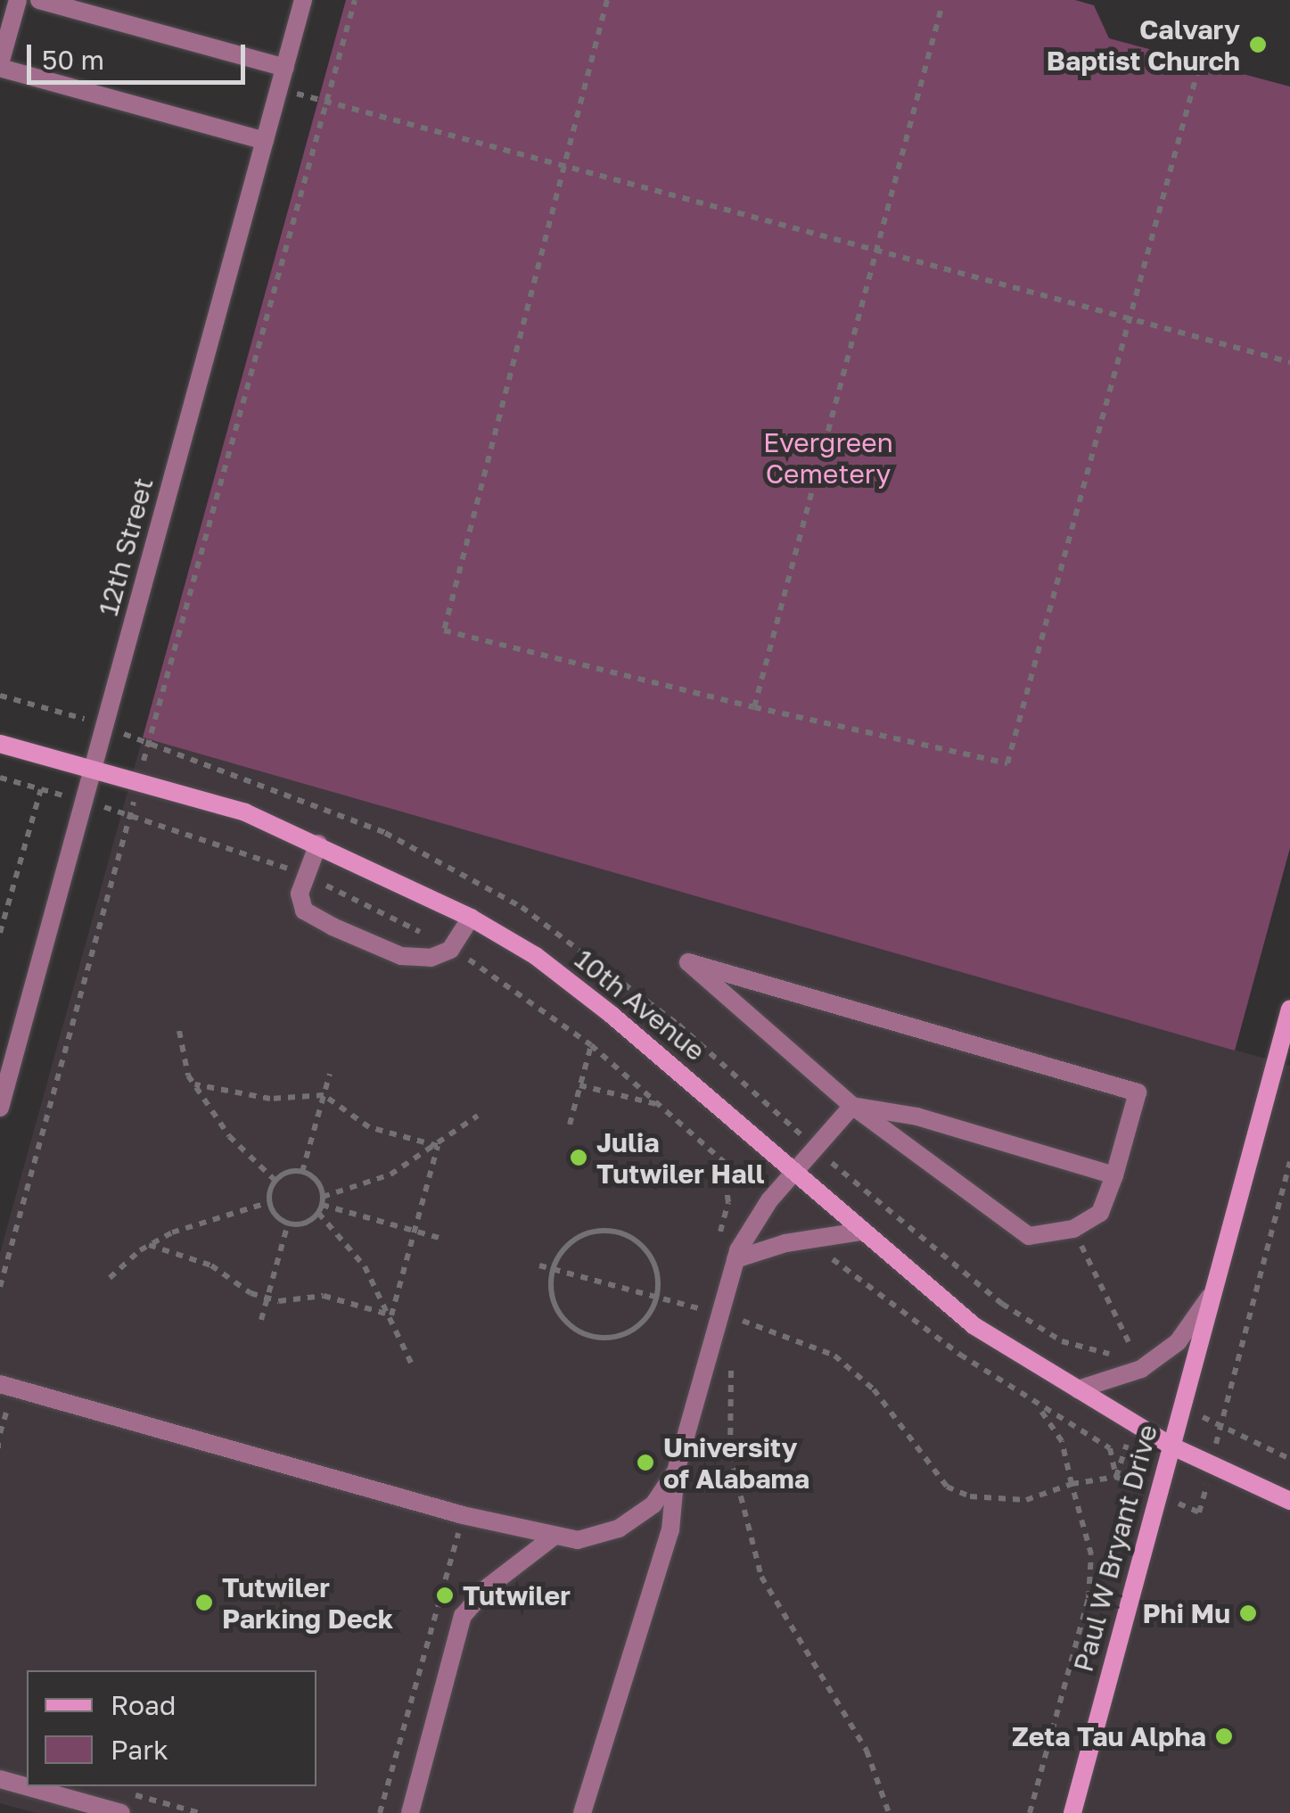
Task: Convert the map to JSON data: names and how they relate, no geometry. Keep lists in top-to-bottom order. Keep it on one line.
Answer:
{"streets":{"main road":["10th Avenue","Paul W Bryant Drive"],"street":["12th Street"]},"crossings":[["12th Street","10th Avenue"],["10th Avenue","Paul W Bryant Drive"]],"parks":["Evergreen Cemetery"],"places":["Calvary Baptist Church","Julia Tutwiler Hall","University of Alabama","Tutwiler","Tutwiler Parking Deck","Phi Mu","Zeta Tau Alpha"],"legend":["Road","Park"],"scale_bar":"50 m"}
